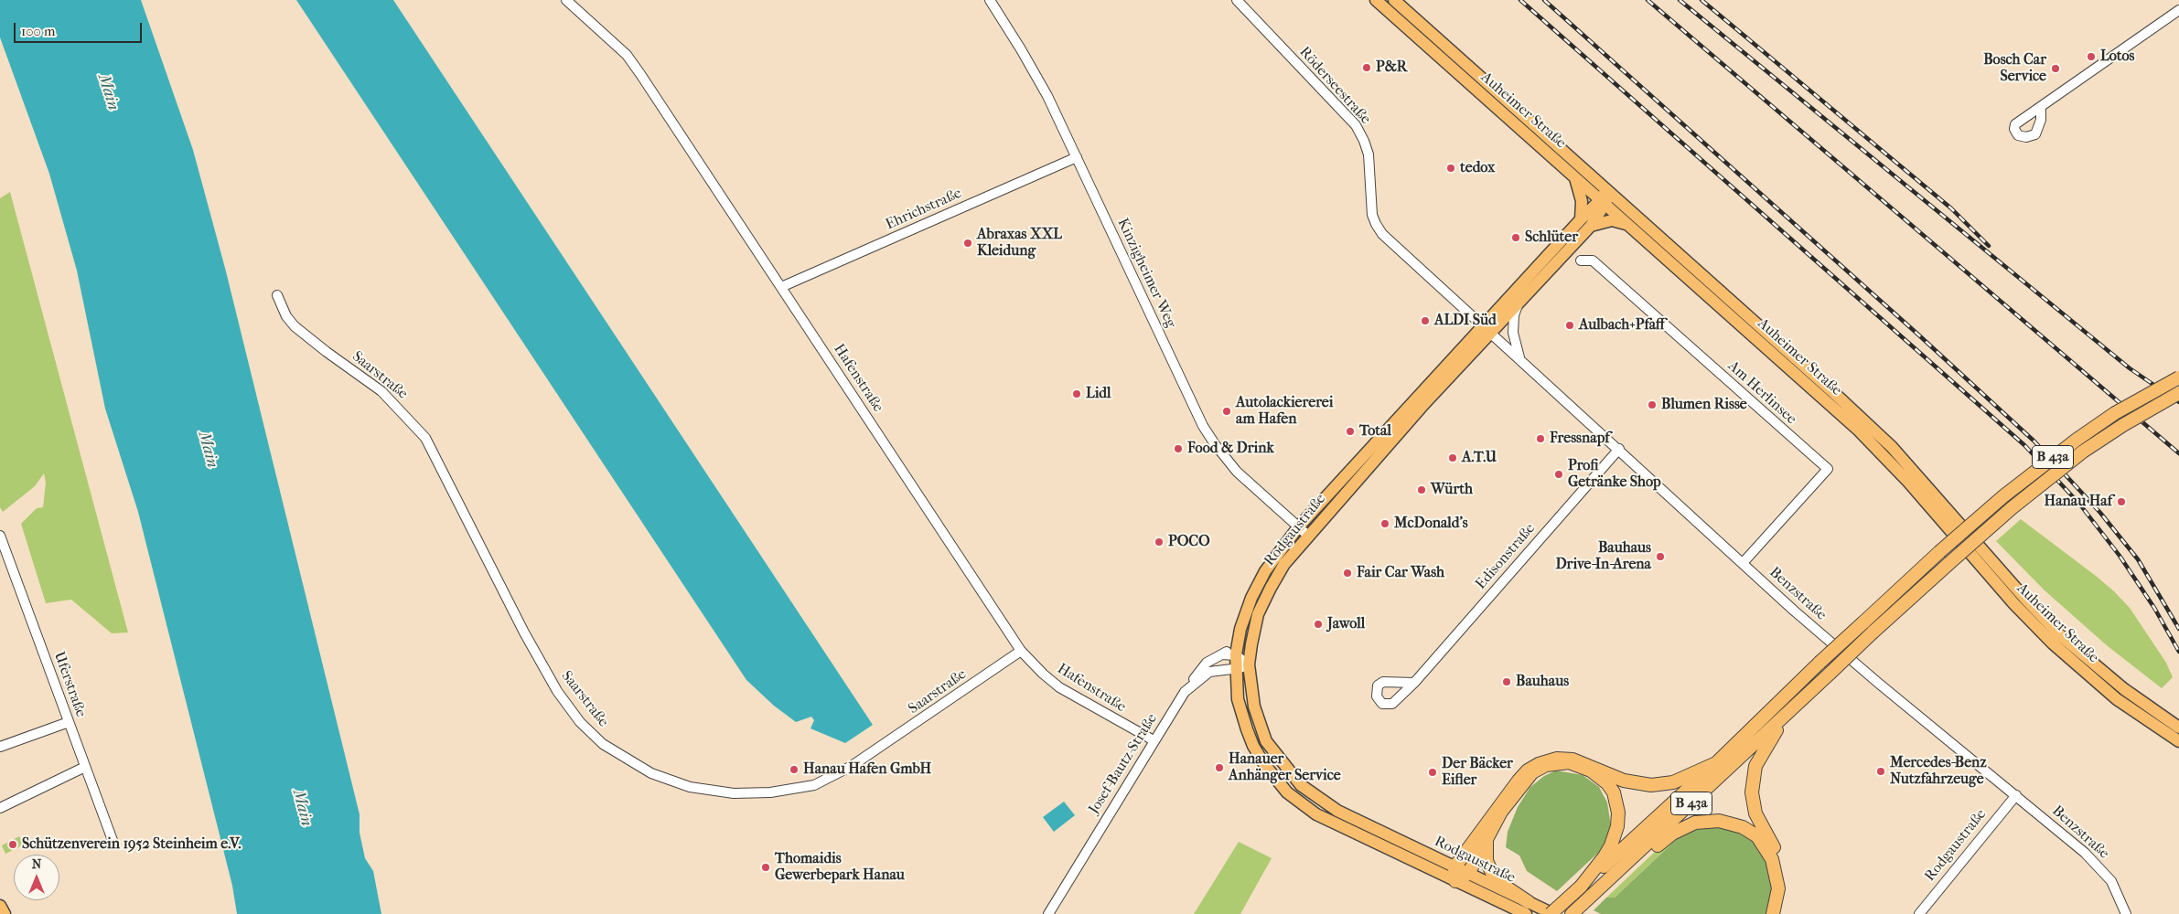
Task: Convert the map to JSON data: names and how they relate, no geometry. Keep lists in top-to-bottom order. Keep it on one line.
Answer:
{"streets":{"highway":["B 43a"],"main road":["Auheimer Straße","Rodgaustraße"],"street":["Röderseestraße","Ehrichstraße","Kinzigheimer Weg","Saarstraße","Hafenstraße","Am Herlinsee","Edisonstraße","Benzstraße","Uferstraße","Josef-Bautz-Straße"]},"crossings":[["Röderseestraße","Rodgaustraße"],["Röderseestraße","Benzstraße"],["Auheimer Straße","Rodgaustraße"],["Ehrichstraße","Kinzigheimer Weg"],["Ehrichstraße","Hafenstraße"],["Kinzigheimer Weg","Rodgaustraße"],["Saarstraße","Hafenstraße"],["Hafenstraße","Josef-Bautz-Straße"],["Am Herlinsee","Benzstraße"],["B 43a","Rodgaustraße"],["Rodgaustraße","Benzstraße"],["Rodgaustraße","Josef-Bautz-Straße"],["Edisonstraße","Benzstraße"]],"water":["Main"],"places":["Lotos","P&R","Bosch Car Service","tedox","Schlüter","Abraxas XXL Kleidung","ALDI Süd","Aulbach+Pfaff","Lidl","Blumen Risse","Autolackiererei am Hafen","Total","Fressnapf","Food & Drink","A.T.U","Profi Getränke Shop","Würth","Hanau Haf","McDonald's","POCO","Bauhaus Drive-In-Arena","Fair Car Wash","Jawoll","Bauhaus","Hanauer Anhänger Service","Hanau Hafen GmbH","Mercedes-Benz Nutzfahrzeuge","Der Bäcker Eifler","Schützenverein 1952 Steinheim e.V.","Thomaidis Gewerbepark Hanau"],"scale_bar":"100 m","north":"top"}
